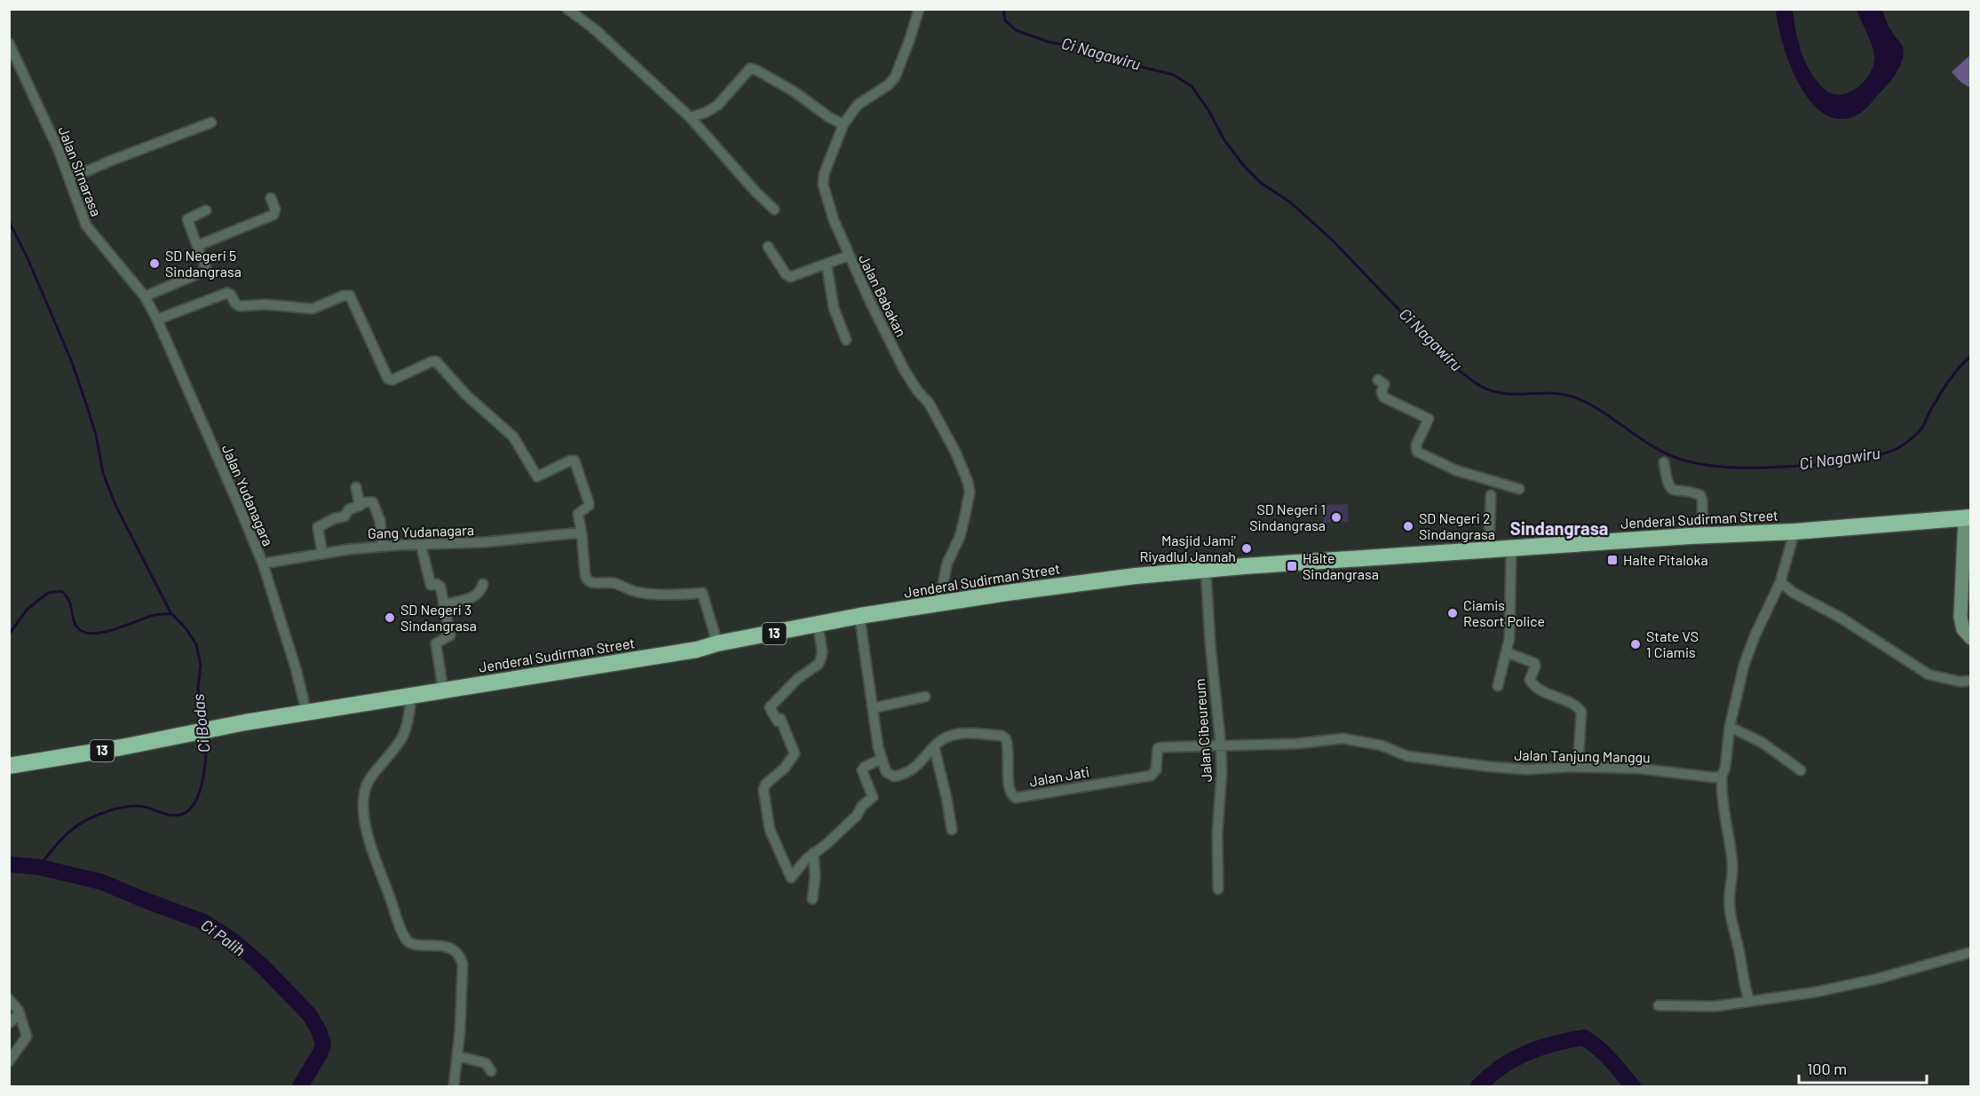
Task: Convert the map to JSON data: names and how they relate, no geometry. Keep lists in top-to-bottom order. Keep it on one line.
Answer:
{"streets":{"highway":["Jenderal Sudirman Street","13"],"street":["Jalan Sirnarasa","Jalan Babakan","Jalan Yudanagara","Gang Yudanagara","Jalan Cibeureum","Jalan Tanjung Manggu","Jalan Jati"]},"crossings":[["Jalan Sirnarasa","Jalan Yudanagara"],["Jalan Babakan","Jenderal Sudirman Street"],["Jalan Yudanagara","Jenderal Sudirman Street"],["Jalan Yudanagara","Gang Yudanagara"],["Jenderal Sudirman Street","Jalan Cibeureum"],["Jalan Cibeureum","Jalan Tanjung Manggu"],["Jalan Cibeureum","Jalan Jati"],["Jalan Tanjung Manggu","Jalan Jati"]],"districts":["Sindangrasa"],"water":["Ci Nagawiru","Ci Bodas","Ci Palih"],"places":{"other":["SD Negeri 5 Sindangrasa","SD Negeri 1 Sindangrasa","SD Negeri 2 Sindangrasa","Masjid Jami' Riyadlul Jannah","Ciamis Resort Police","SD Negeri 3 Sindangrasa","State VS 1 Ciamis"],"transit":["Halte Pitaloka","Halte Sindangrasa"]},"scale_bar":"100 m"}
